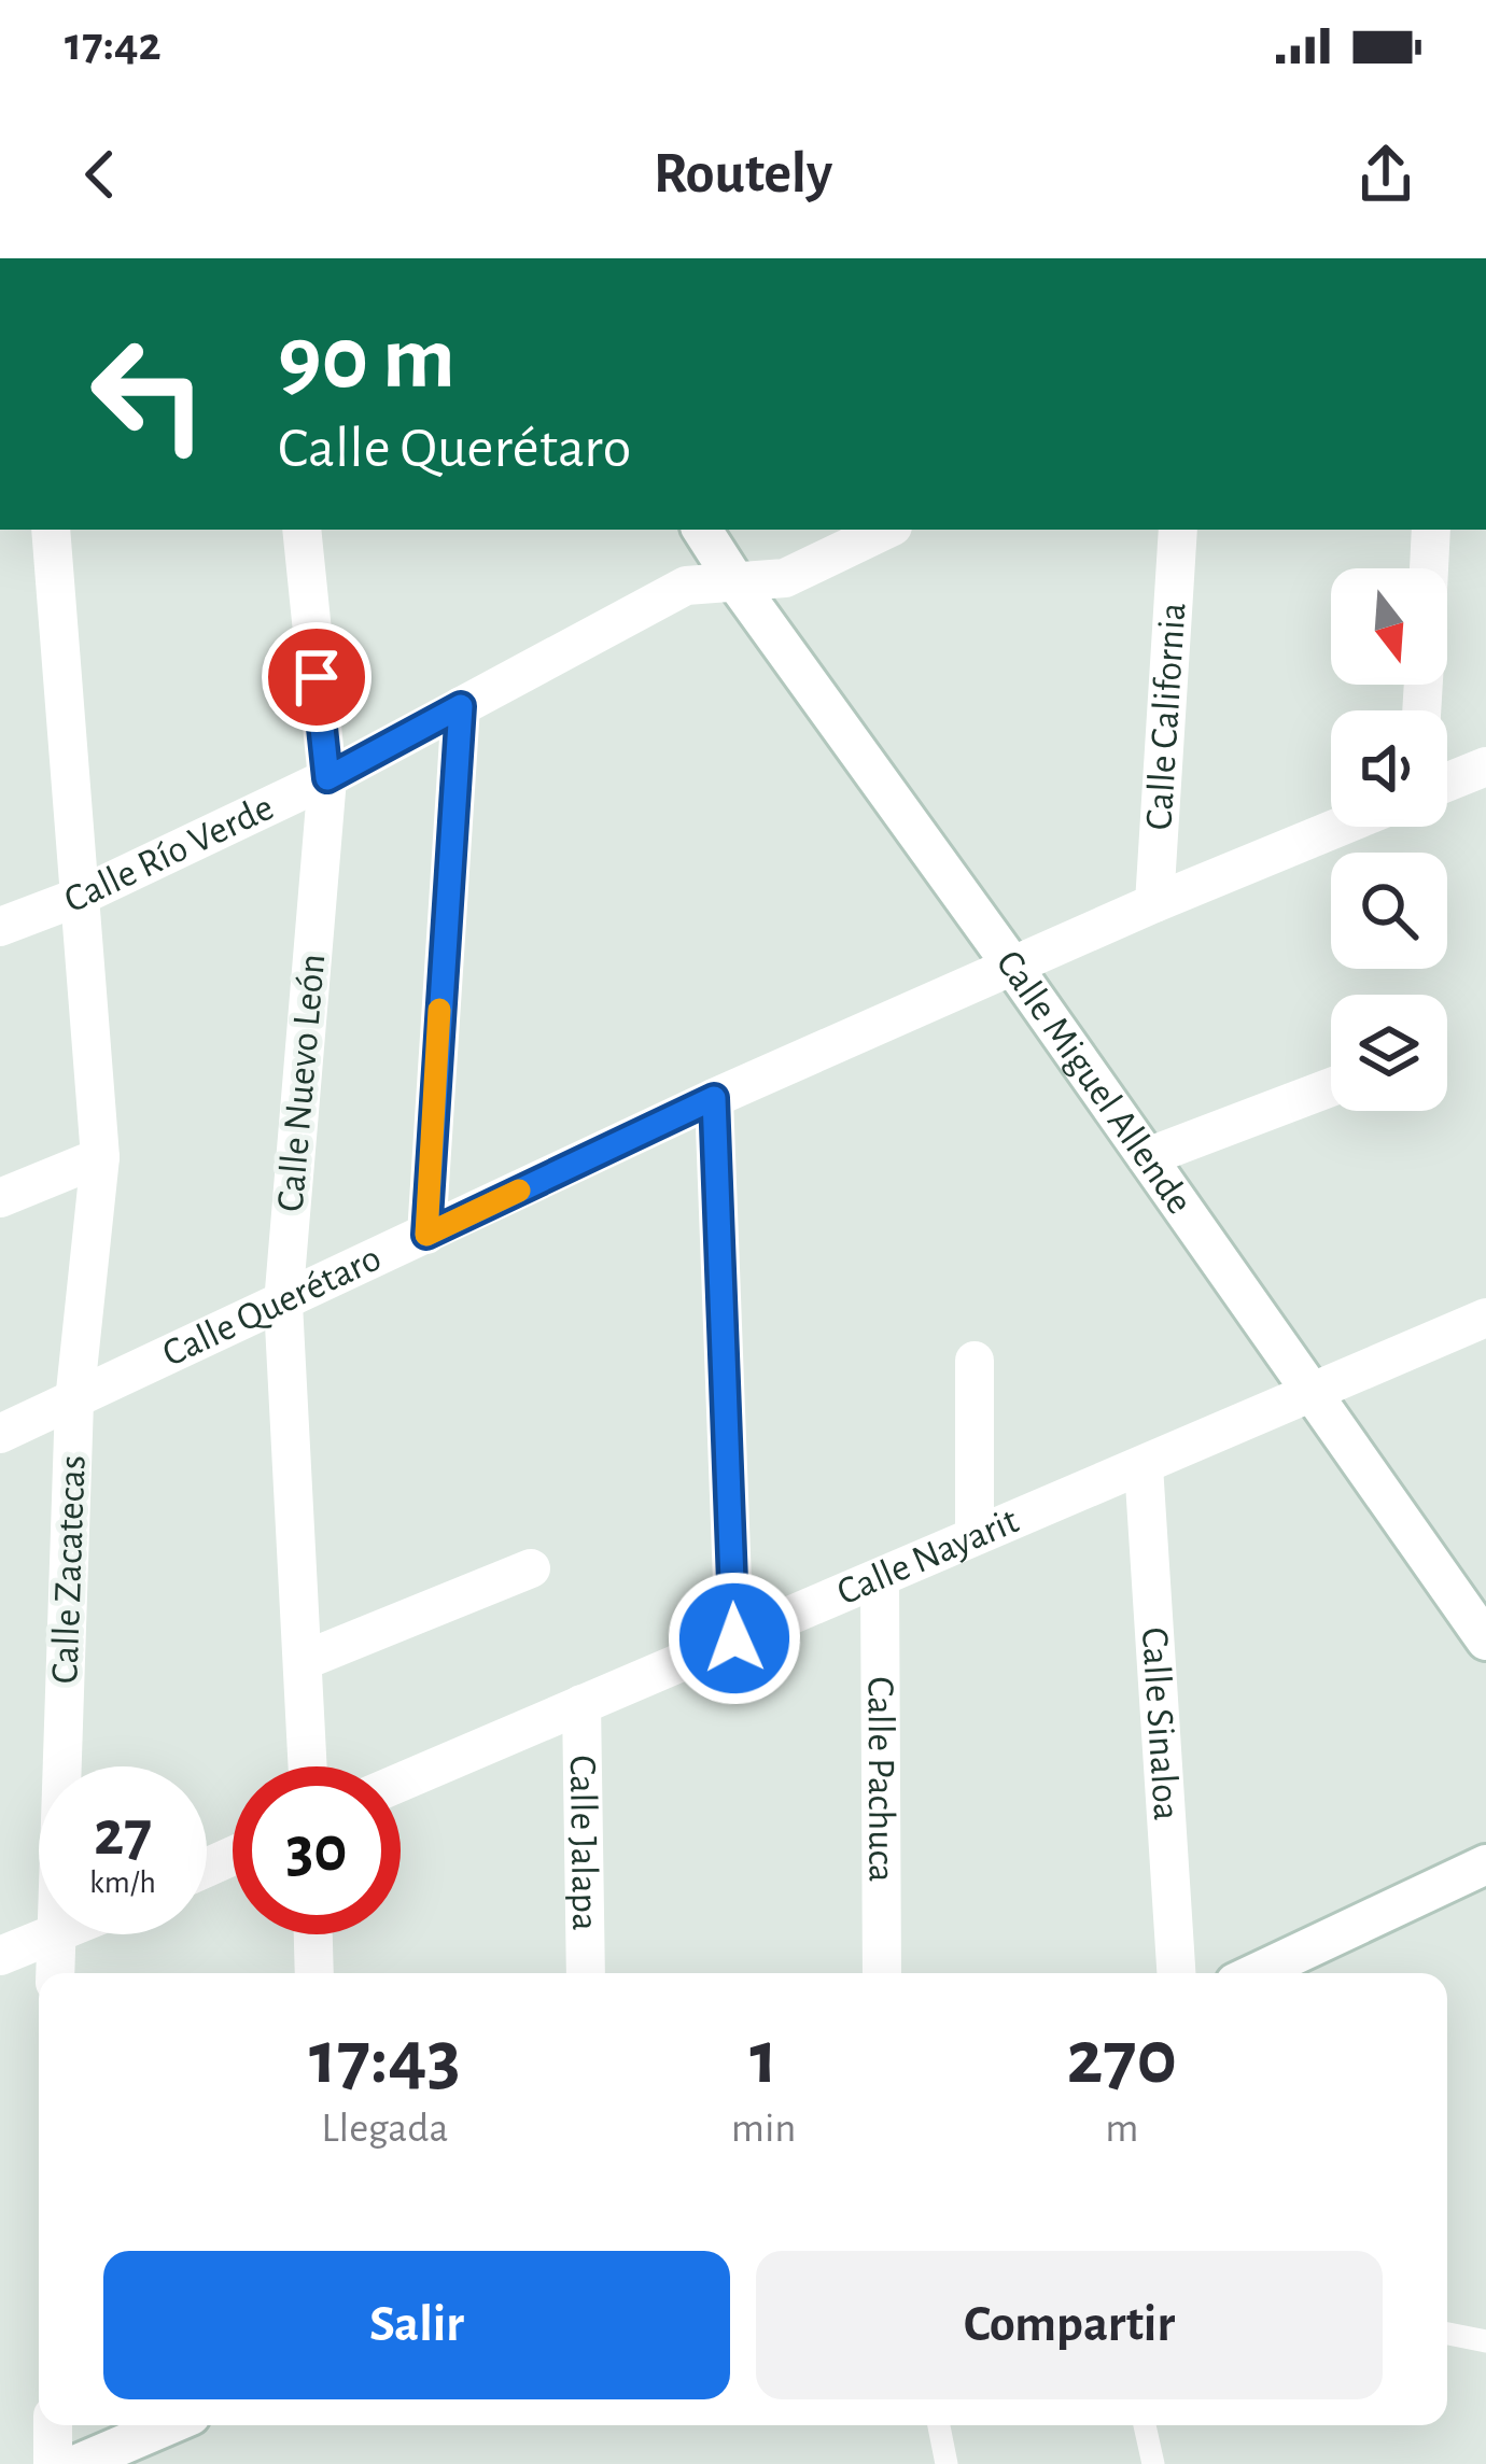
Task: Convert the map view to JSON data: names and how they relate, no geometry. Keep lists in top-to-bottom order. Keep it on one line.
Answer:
{"streets":{"street":["Calle California","Calle Río Verde","Calle Nuevo León","Calle Miguel Allende","Calle Querétaro","Calle Nayarit","Calle Zacatecas","Calle Sinaloa","Calle Pachuca","Calle Jalapa"]},"crossings":[["Calle California","Calle Querétaro"],["Calle Río Verde","Calle Nuevo León"],["Calle Río Verde","Calle Miguel Allende"],["Calle Río Verde","Calle Zacatecas"],["Calle Nuevo León","Calle Querétaro"],["Calle Miguel Allende","Calle Querétaro"],["Calle Miguel Allende","Calle Nayarit"],["Calle Querétaro","Calle Zacatecas"],["Calle Nayarit","Calle Sinaloa"],["Calle Nayarit","Calle Pachuca"],["Calle Nayarit","Calle Jalapa"]],"north":"bottom","page":{"status":"17:42","header":"Routely","turn":["90 m","Calle Querétaro"],"speed":"27 km/h","limit":"30","eta":["17:43","Llegada","1","min","270","m"],"buttons":["Salir","Compartir"]}}
